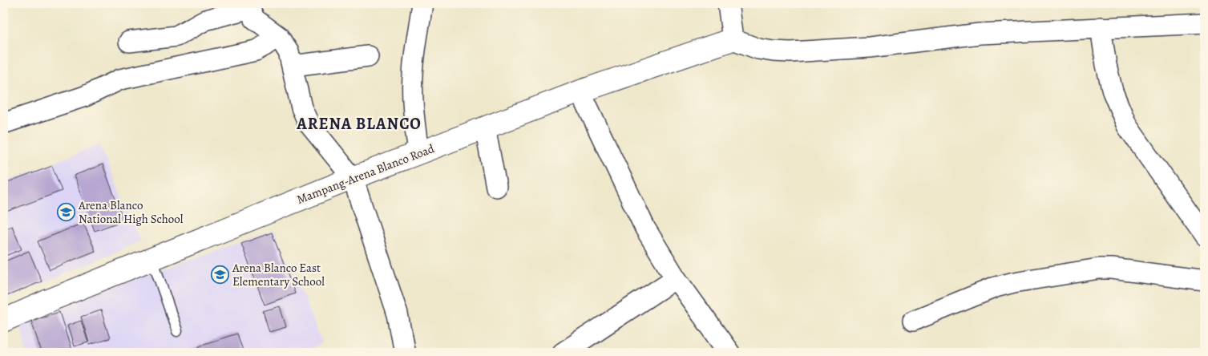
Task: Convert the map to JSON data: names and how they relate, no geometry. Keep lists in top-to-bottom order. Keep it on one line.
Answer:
{"streets":{"street":["Mampang-Arena Blanco Road"]},"districts":["ARENA BLANCO"],"places":{"school or university":["Arena Blanco National High School","Arena Blanco East Elementary School"]}}
